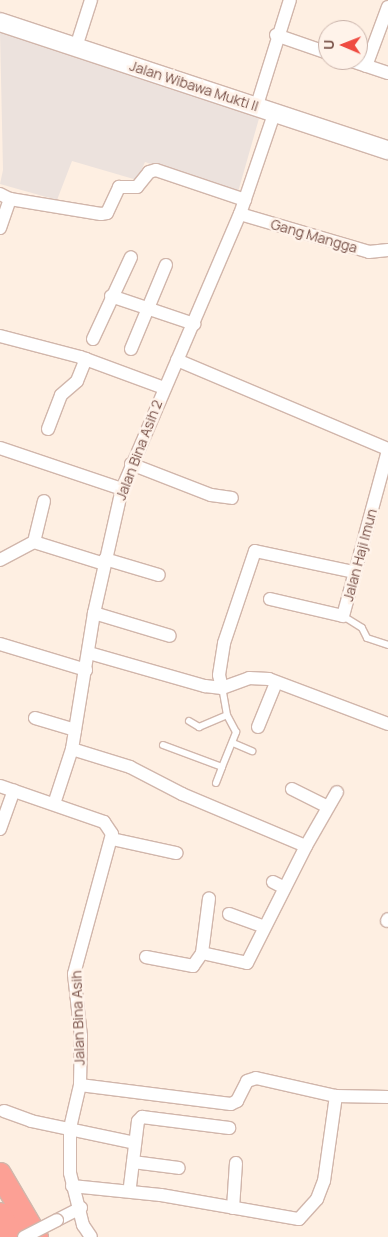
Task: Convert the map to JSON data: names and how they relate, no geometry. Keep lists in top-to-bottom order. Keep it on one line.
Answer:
{"streets":{"main road":["Jalan Wibawa Mukti II"],"street":["Gang Mangga","Jalan Bina Asih 2","Jalan Haji Imun","Jalan Bina Asih"]},"crossings":[["Jalan Wibawa Mukti II","Jalan Bina Asih 2"],["Gang Mangga","Jalan Bina Asih 2"]],"north":"left"}
